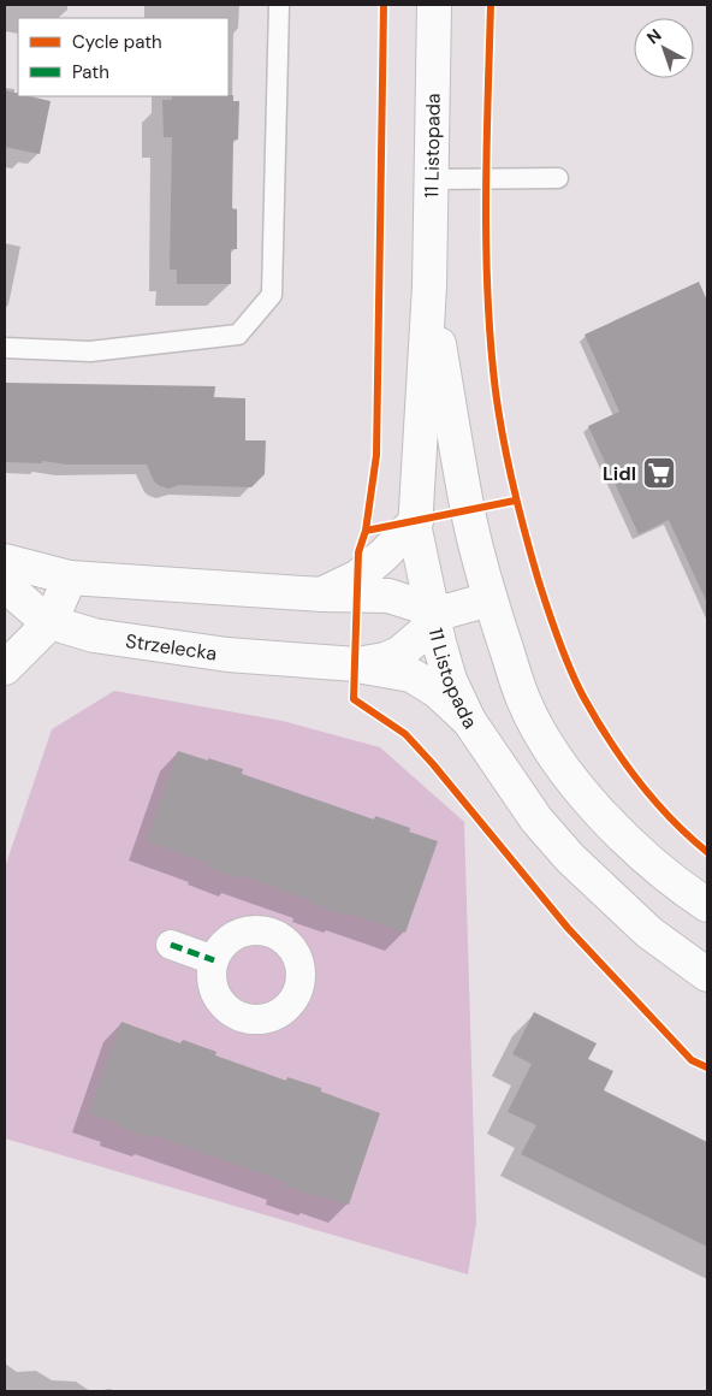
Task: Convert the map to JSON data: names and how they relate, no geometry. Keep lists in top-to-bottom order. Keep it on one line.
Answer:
{"streets":{"street":["11 Listopada","Strzelecka"]},"crossings":[["11 Listopada","Strzelecka"]],"places":{"supermarket":["Lidl"]},"legend":["Cycle path","Path"],"north":"top left"}
